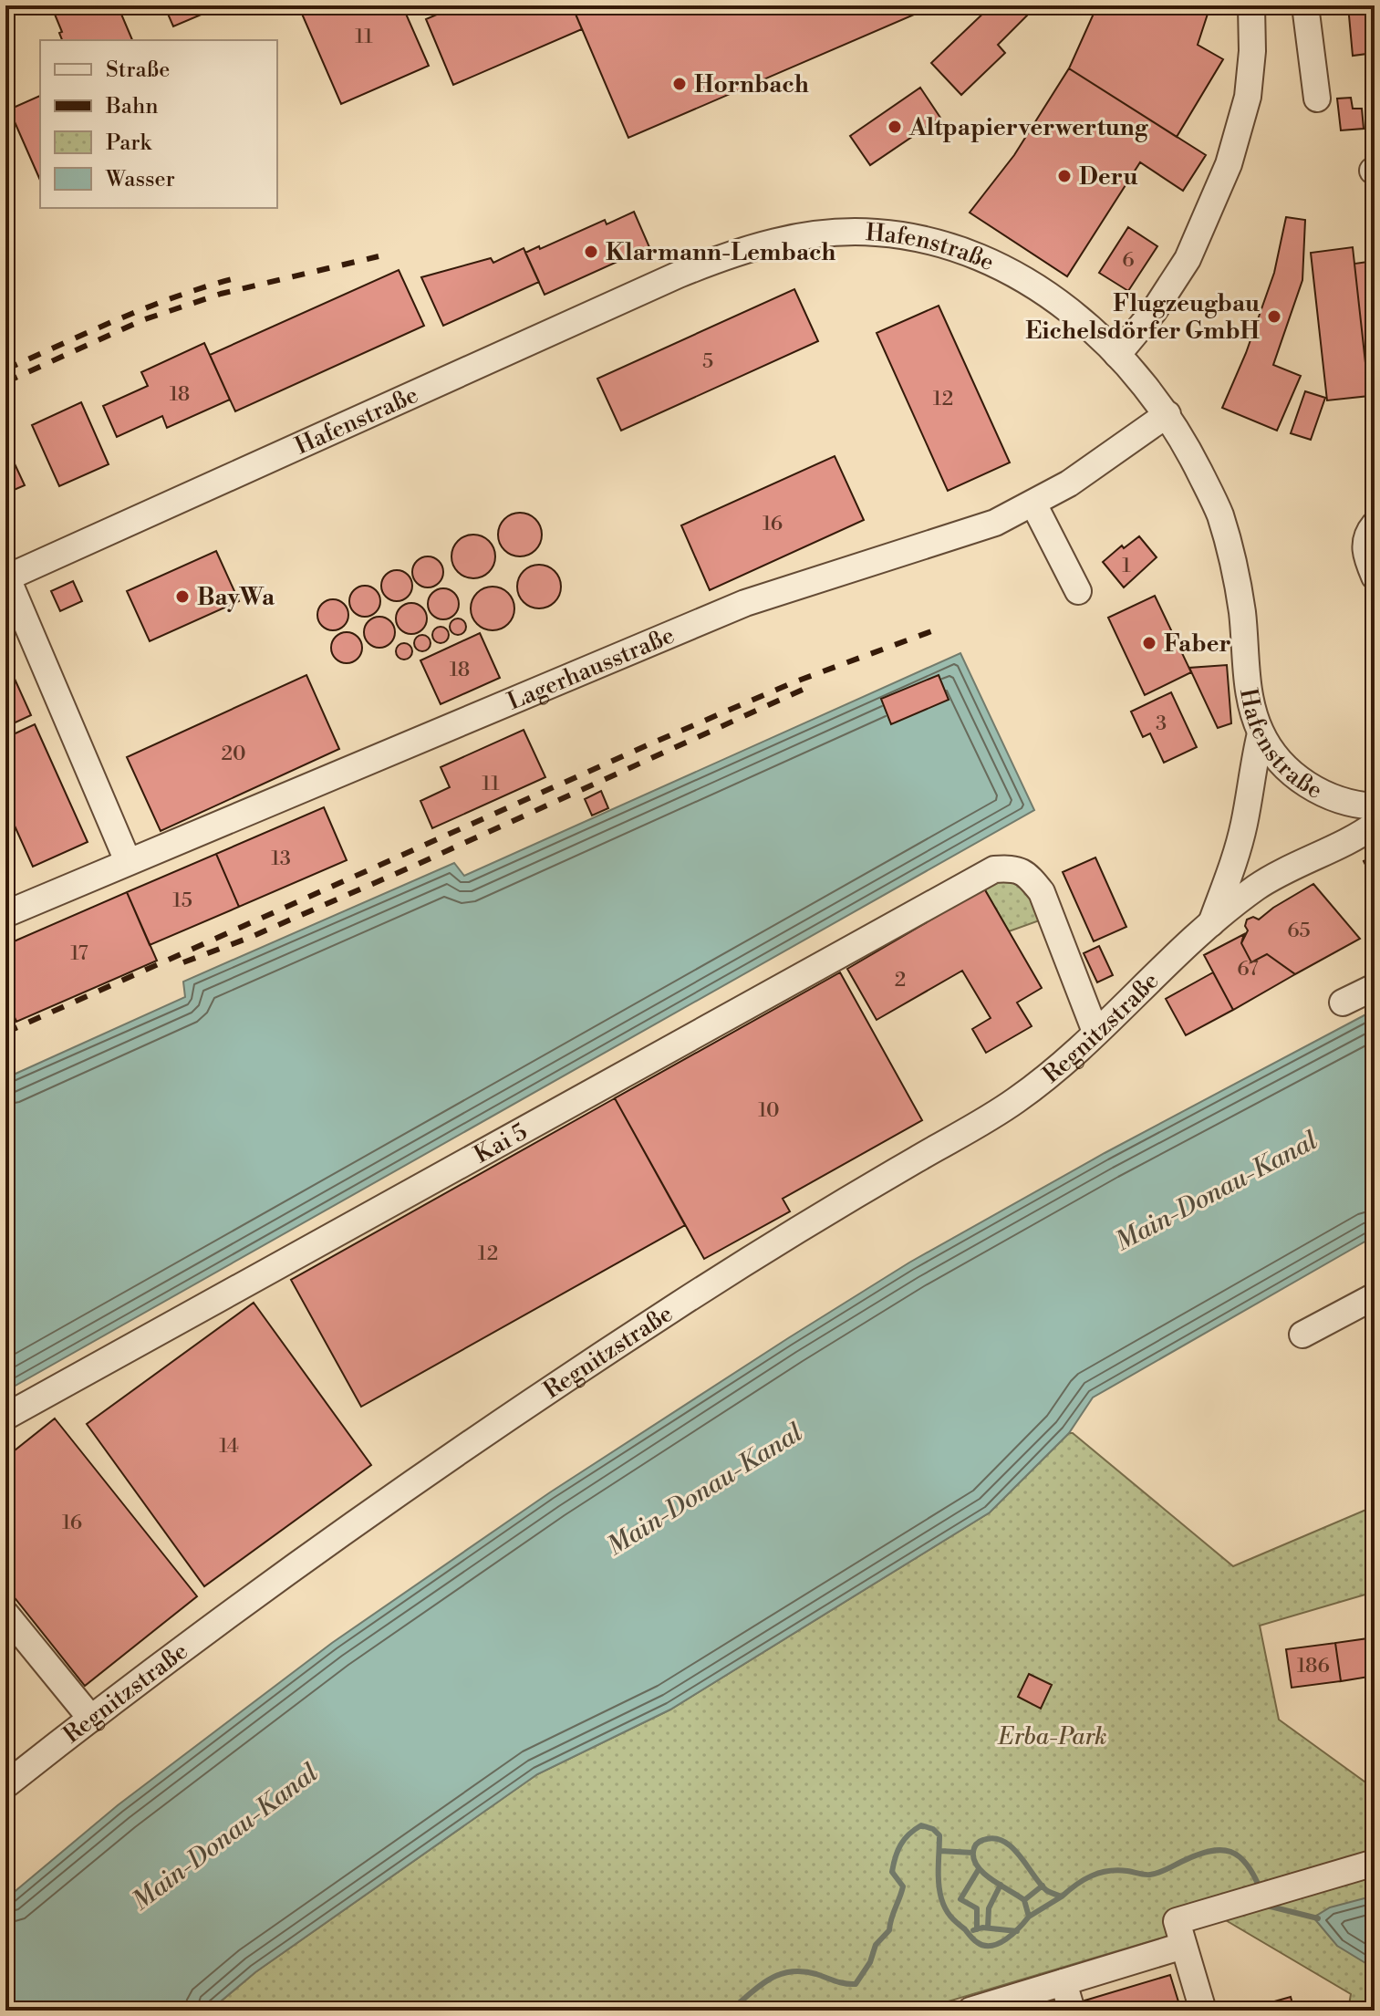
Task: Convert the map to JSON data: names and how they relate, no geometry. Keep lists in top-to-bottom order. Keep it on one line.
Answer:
{"streets":{"street":["Hafenstraße","Lagerhausstraße","Regnitzstraße","Kai 5"]},"crossings":[["Hafenstraße","Lagerhausstraße"],["Hafenstraße","Regnitzstraße"],["Regnitzstraße","Kai 5"]],"water":["Main-Donau-Kanal"],"parks":["Erba-Park"],"places":["Hornbach","Altpapierverwertung","Deru","Klarmann-Lembach","Flugzeugbau Eichelsdörfer GmbH","BayWa","Faber"],"house_numbers":["11","6","5","18","12","16","1","18","3","20","11","13","15","65","17","67","2","10","12","14","16","186"],"legend":["Straße","Bahn","Park","Wasser"]}
